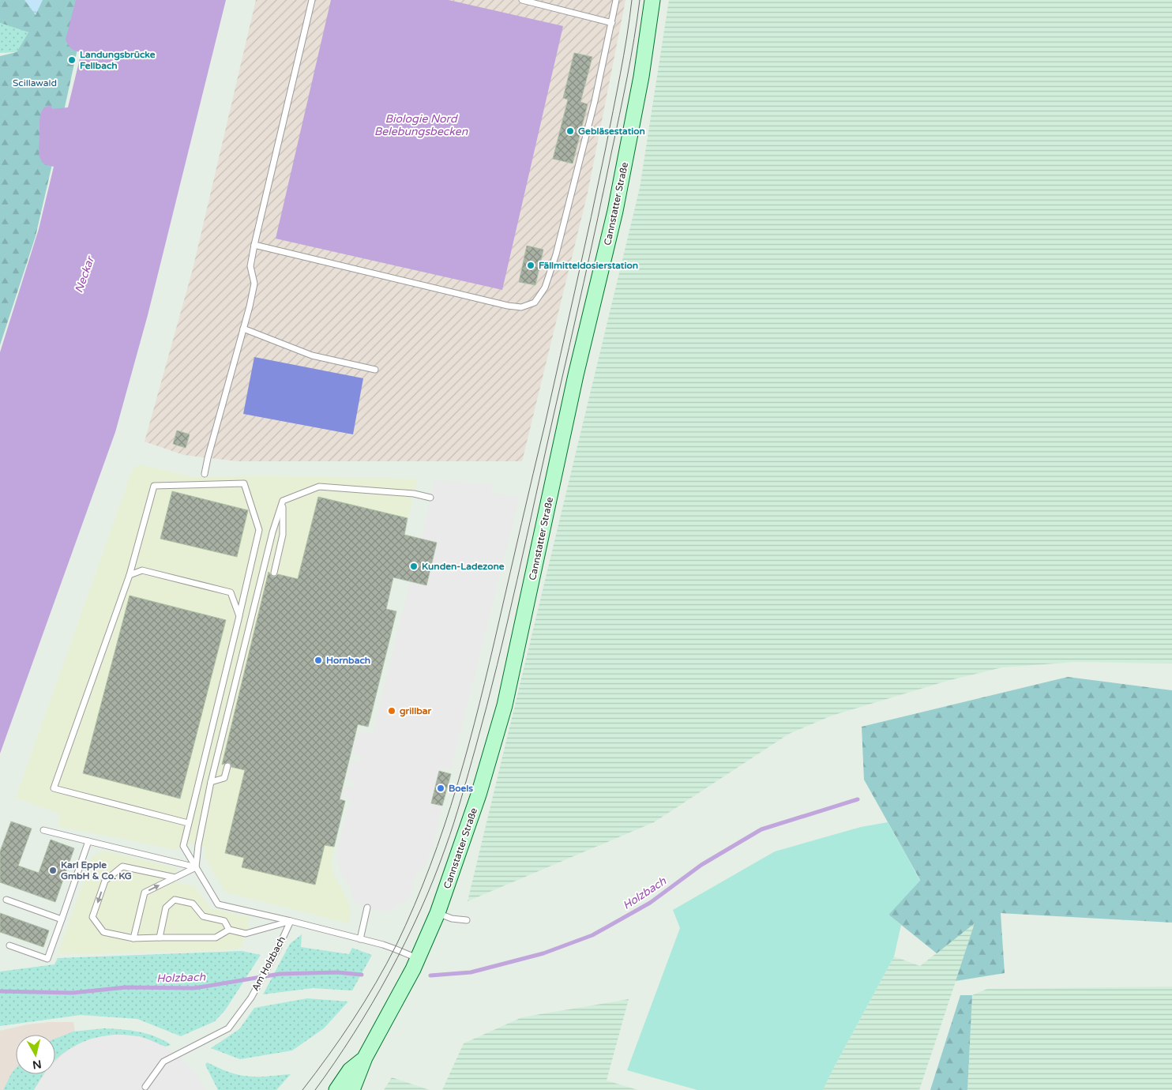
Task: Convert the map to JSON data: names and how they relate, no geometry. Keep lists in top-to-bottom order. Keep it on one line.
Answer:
{"streets":{"main road":["Cannstatter Straße"],"lane":["Am Holzbach"]},"water":["Biologie Nord Belebungsbecken","Neckar","Holzbach"],"parks":["Scillawald"],"places":["Landungsbrücke Fellbach","Gebläsestation","Fällmitteldosierstation","Kunden-Ladezone","Hornbach","grillbar","Boels","Karl Epple GmbH & Co. KG"],"north":"bottom"}
